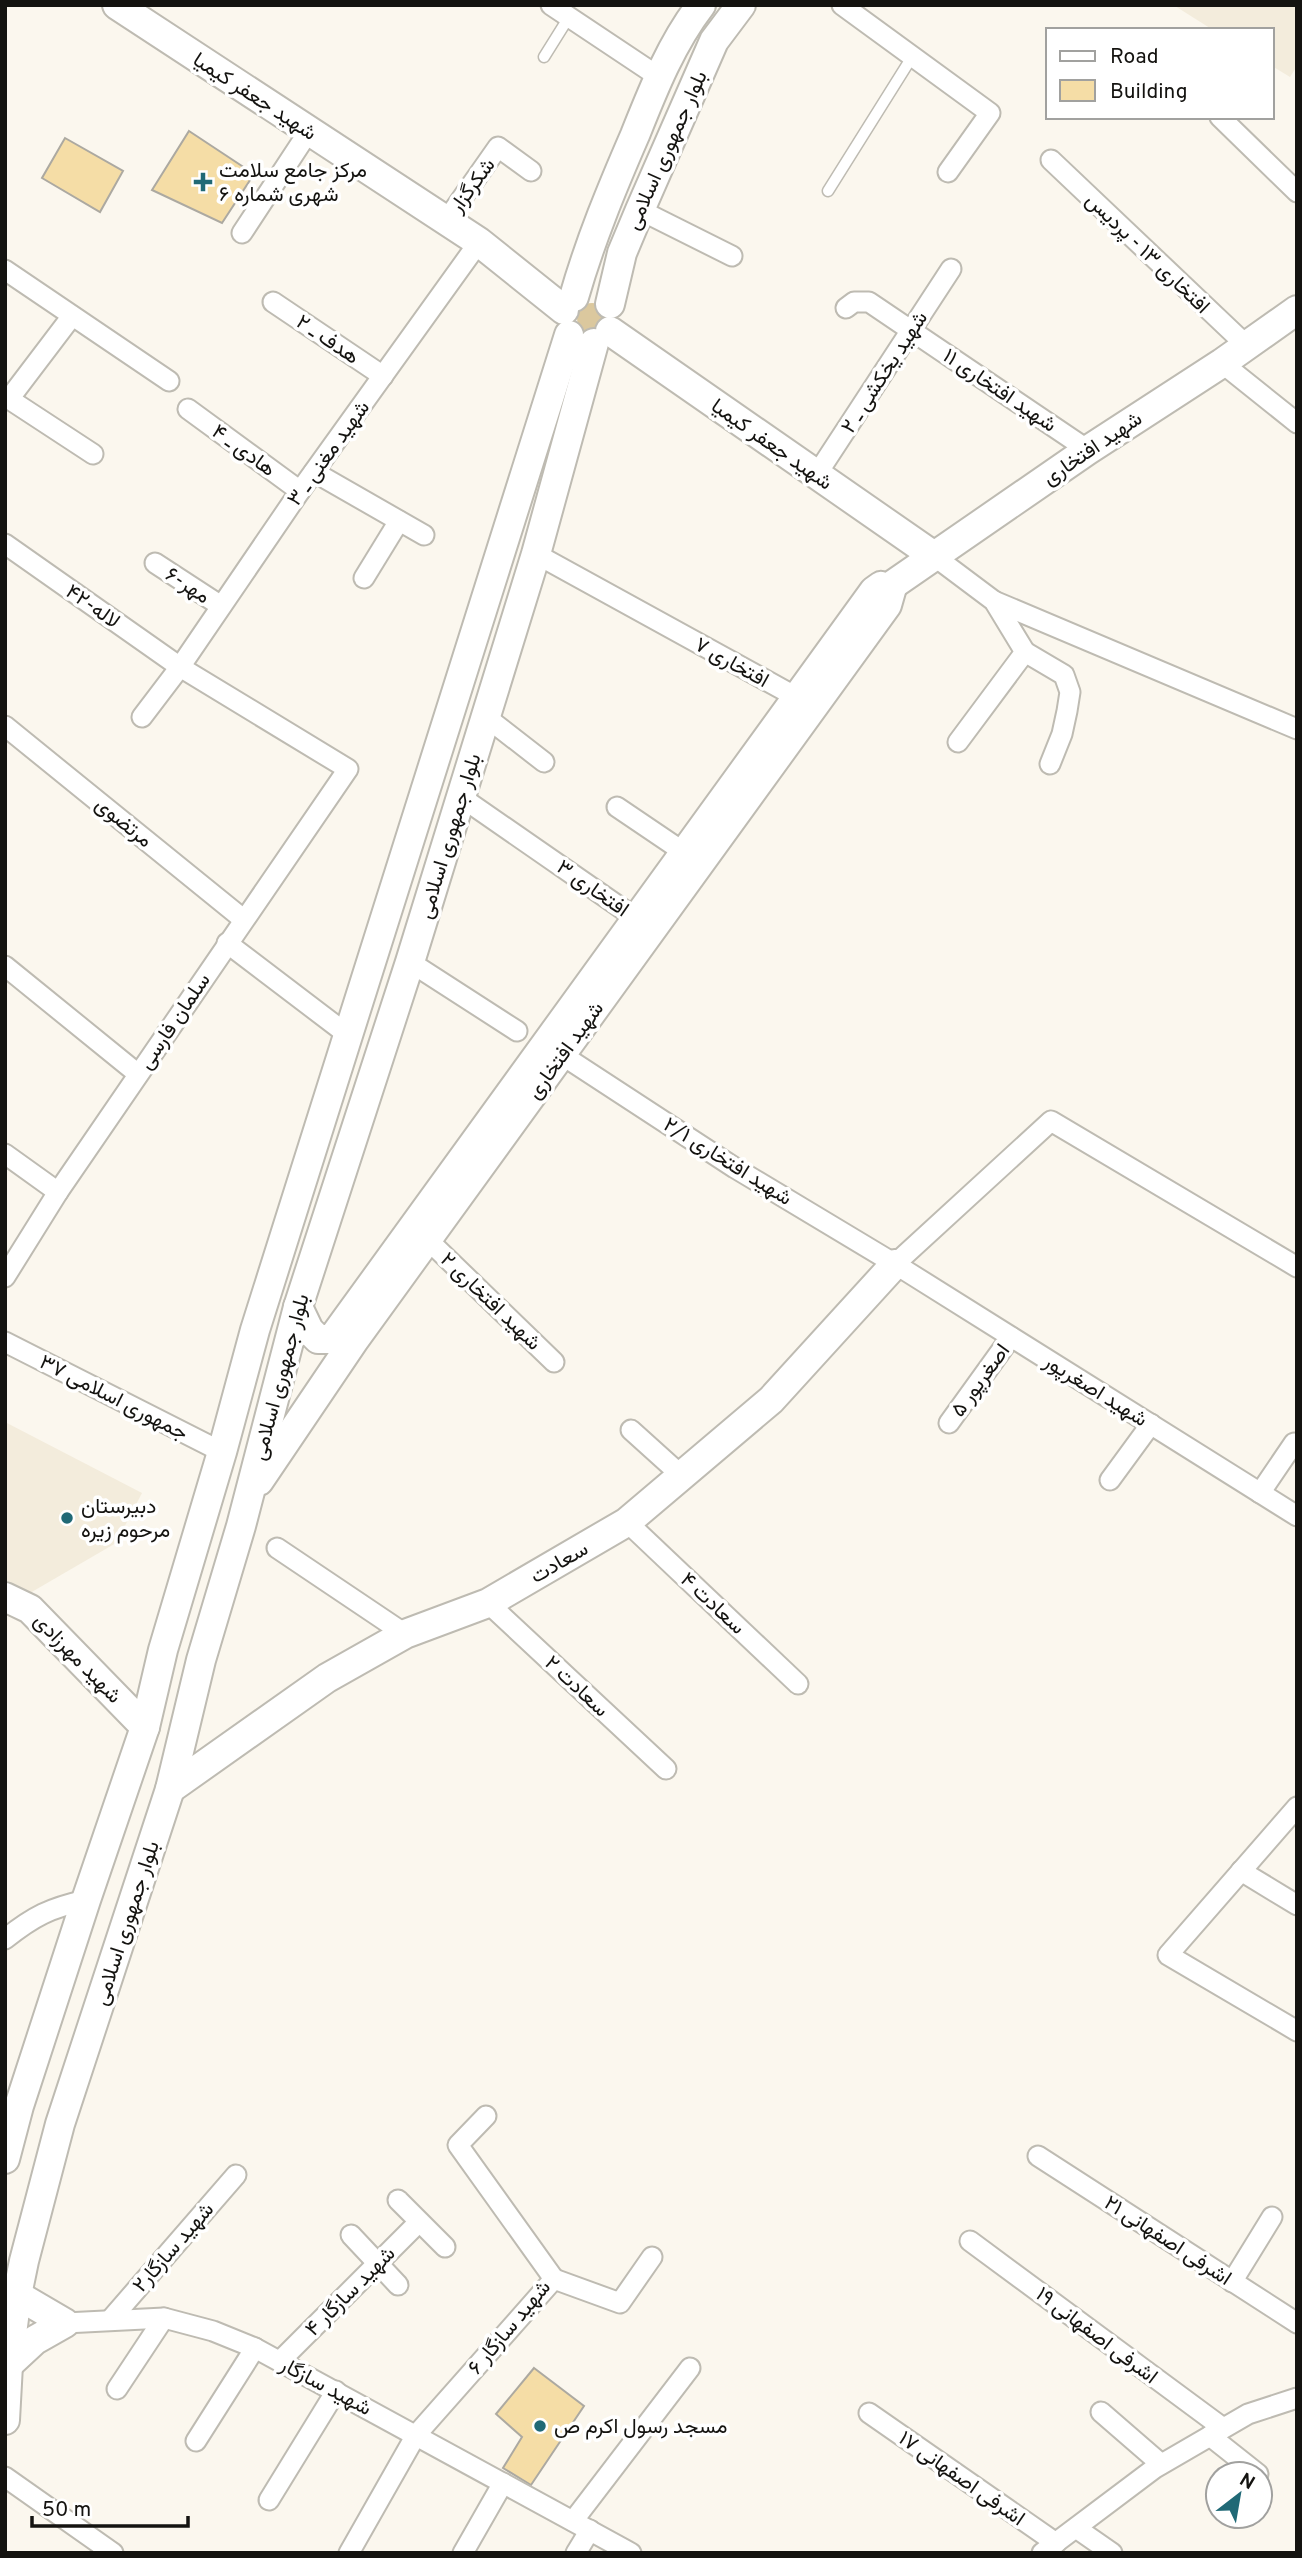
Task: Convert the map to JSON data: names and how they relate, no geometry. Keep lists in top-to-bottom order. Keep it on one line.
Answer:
{"streets":{"main road":["شهید جعفر کیمیا","بلوار جمهوری اسلامی","شهید افتخاری","سعادت","شهید مهرزادی","شهید سازگار"],"street":["شکرگزار","افتخاری ۱۳ - پردیس","هدف ـ ۲","شهید یخکشی ـ ۲","شهید افتخاری ۱۱","هادی ـ ۴","شهید مغنی ـ ۳","مهر-۶","لاله-۴۲","افتخاری ۷","مرتضوی","افتخاری ۳","سلمان فارسی","شهید افتخاری ۲/۱","شهید افتخاری ۲","اصغرپور ۵","شهید اصغرپور","جمهوری اسلامی ۳۷","سعادت ۴","سعادت ۲","اشرفی اصفهانی ۲۱","شهید سازگار۲","شهید سازگار ۴","شهید سازگار ۶","اشرفی اصفهانی ۱۹","اشرفی اصفهانی ۱۷"]},"crossings":[["شهید جعفر کیمیا","بلوار جمهوری اسلامی"],["شهید جعفر کیمیا","شکرگزار"],["شهید جعفر کیمیا","شهید یخکشی ـ ۲"],["شهید جعفر کیمیا","شهید افتخاری"],["شهید جعفر کیمیا","شهید مغنی ـ ۳"],["بلوار جمهوری اسلامی","شهید افتخاری"],["بلوار جمهوری اسلامی","افتخاری ۷"],["بلوار جمهوری اسلامی","افتخاری ۳"],["بلوار جمهوری اسلامی","جمهوری اسلامی ۳۷"],["بلوار جمهوری اسلامی","سعادت"],["بلوار جمهوری اسلامی","شهید مهرزادی"],["بلوار جمهوری اسلامی","شهید سازگار"],["افتخاری ۱۳ - پردیس","شهید افتخاری"],["هدف ـ ۲","شهید مغنی ـ ۳"],["شهید یخکشی ـ ۲","شهید افتخاری ۱۱"],["شهید افتخاری ۱۱","شهید افتخاری"],["شهید افتخاری","شهید افتخاری ۲/۱"],["شهید افتخاری","شهید افتخاری ۲"],["هادی ـ ۴","شهید مغنی ـ ۳"],["شهید مغنی ـ ۳","مهر-۶"],["شهید مغنی ـ ۳","لاله-۴۲"],["لاله-۴۲","سلمان فارسی"],["مرتضوی","سلمان فارسی"],["شهید افتخاری ۲/۱","شهید اصغرپور"],["شهید افتخاری ۲/۱","سعادت"],["اصغرپور ۵","شهید اصغرپور"],["شهید اصغرپور","سعادت"],["سعادت","سعادت ۴"],["سعادت","سعادت ۲"],["شهید سازگار۲","شهید سازگار"],["شهید سازگار ۴","شهید سازگار"],["شهید سازگار ۶","شهید سازگار"]],"places":{"health":["مرکز جامع سلامت شهری شماره ۶"],"other":["دبیرستان مرحوم زیره","مسجد رسول اکرم ص"]},"legend":["Road","Building"],"scale_bar":"50 m","north":"top right"}
